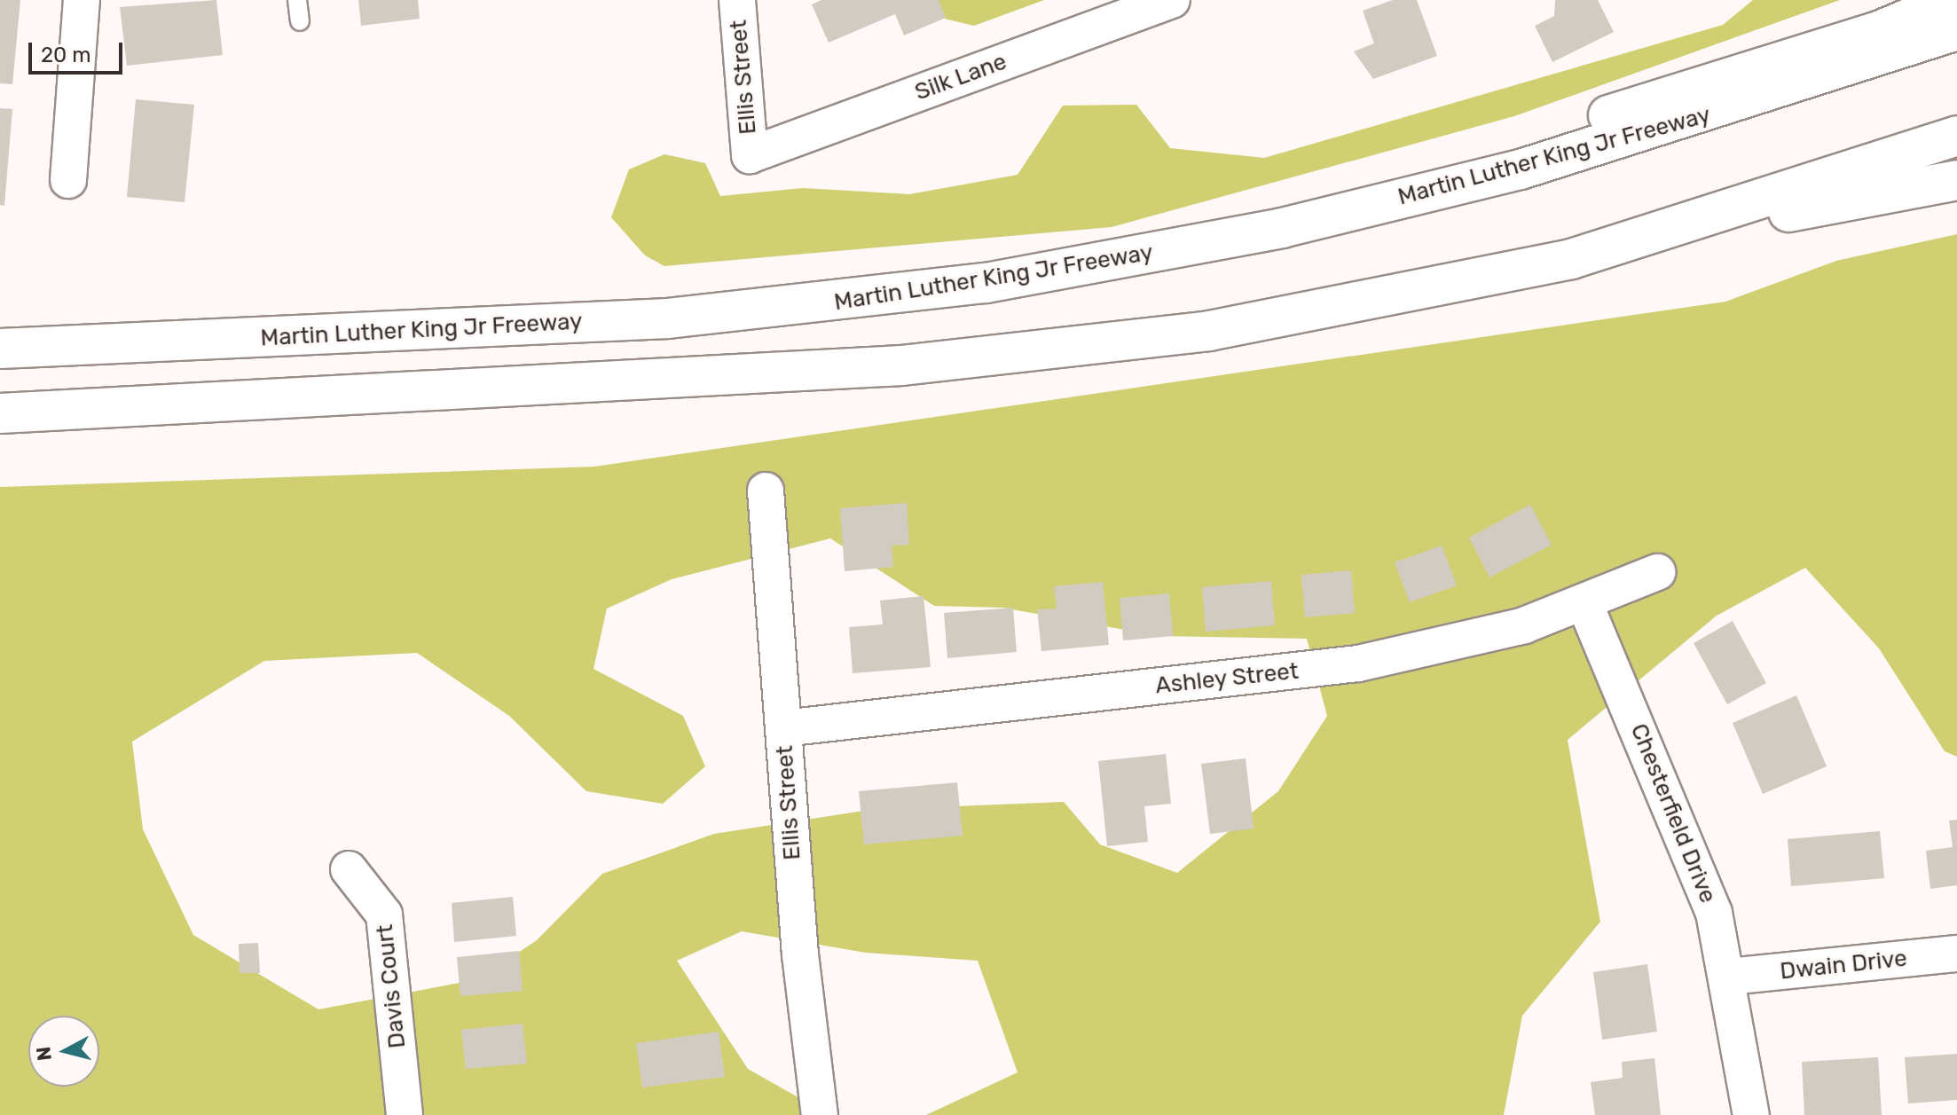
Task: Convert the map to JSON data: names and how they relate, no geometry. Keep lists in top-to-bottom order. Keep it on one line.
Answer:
{"streets":{"highway":["Martin Luther King Jr Freeway"],"street":["Ellis Street","Silk Lane","Ashley Street","Chesterfield Drive","Dwain Drive","Davis Court"]},"crossings":[["Ellis Street","Silk Lane"],["Ellis Street","Ashley Street"],["Ashley Street","Chesterfield Drive"],["Chesterfield Drive","Dwain Drive"]],"scale_bar":"20 m","north":"left"}
